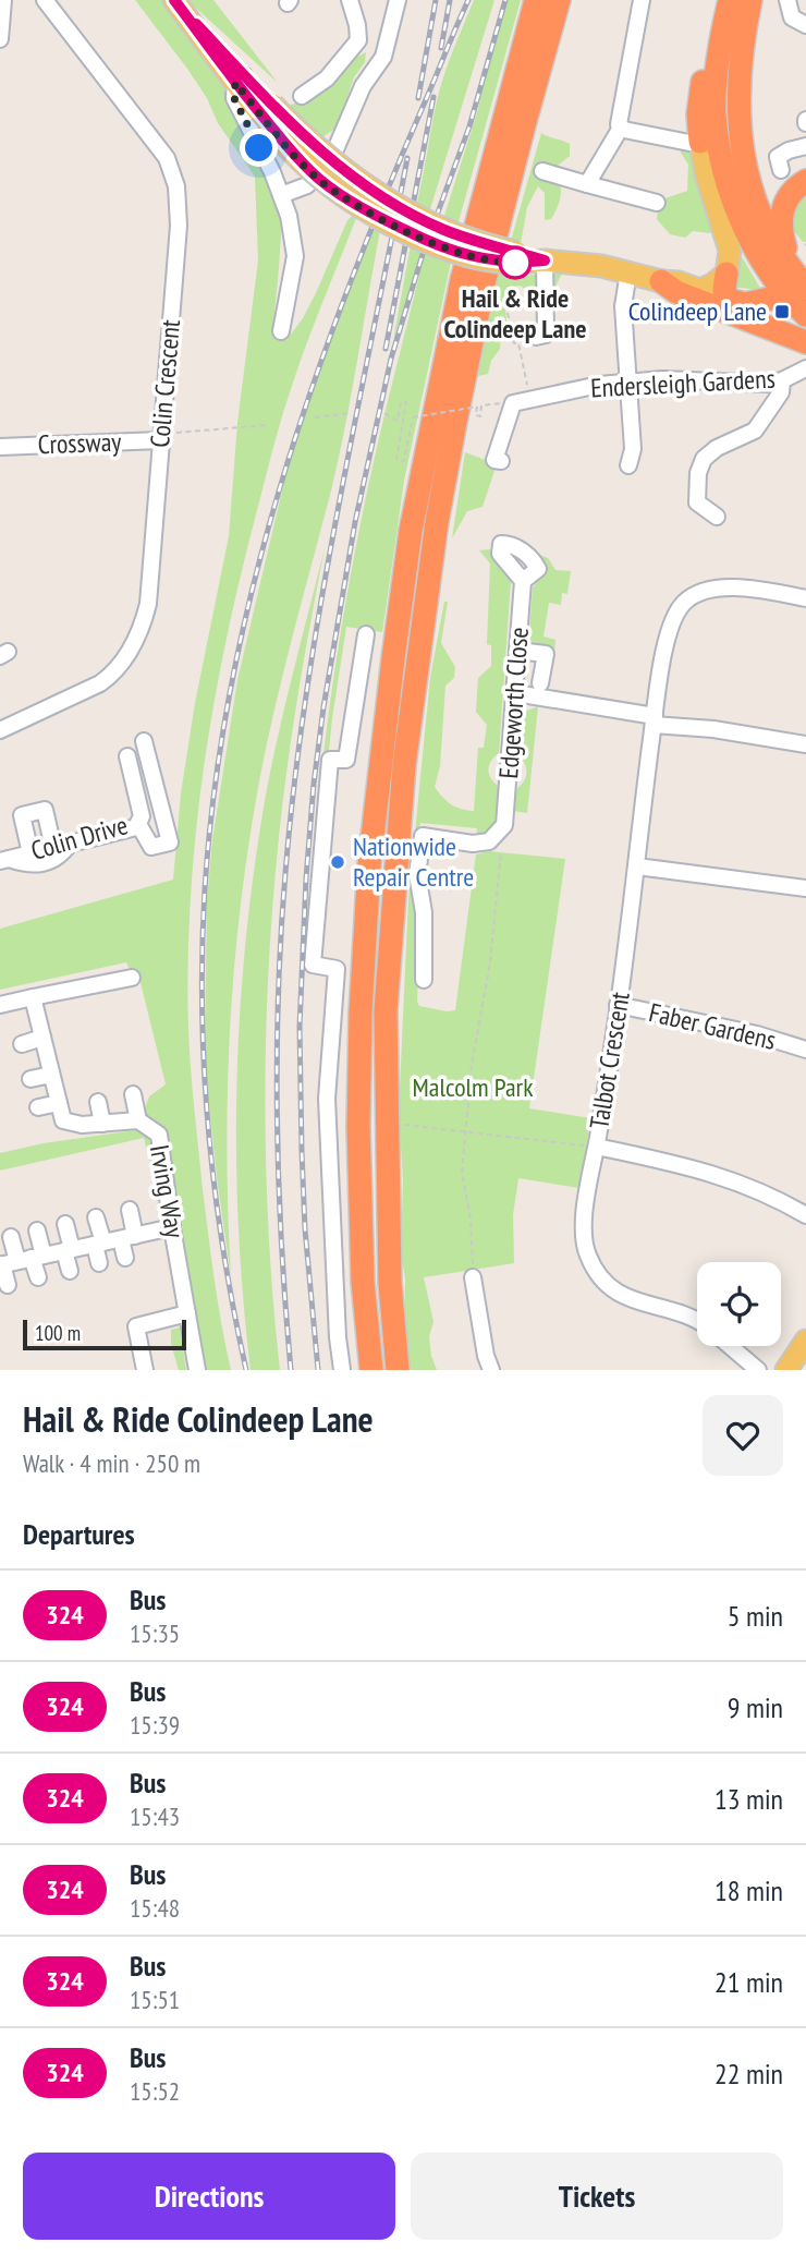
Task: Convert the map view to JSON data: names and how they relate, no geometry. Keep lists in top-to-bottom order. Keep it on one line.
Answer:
{"streets":{"street":["Colin Crescent","Endersleigh Gardens","Crossway","Edgeworth Close","Colin Drive","Faber Gardens","Talbot Crescent","Irving Way"]},"crossings":[["Colin Crescent","Crossway"],["Faber Gardens","Talbot Crescent"]],"parks":["Malcolm Park"],"places":{"other":["Hail & Ride Colindeep Lane","Nationwide Repair Centre"],"transit":["Colindeep Lane"]},"lines":["bus line 324"],"scale_bar":"100 m","page":{"scale":"100 m","heading":[["Hail & Ride Colindeep Lane","Walk · 4 min · 250 m"],"Departures"],"list":[{"mark":"324","name":"Bus","note":"15:35","value":"5 min"},{"mark":"324","name":"Bus","note":"15:39","value":"9 min"},{"mark":"324","name":"Bus","note":"15:43","value":"13 min"},{"mark":"324","name":"Bus","note":"15:48","value":"18 min"},{"mark":"324","name":"Bus","note":"15:51","value":"21 min"},{"mark":"324","name":"Bus","note":"15:52","value":"22 min"}],"buttons":["Directions","Tickets"]}}
